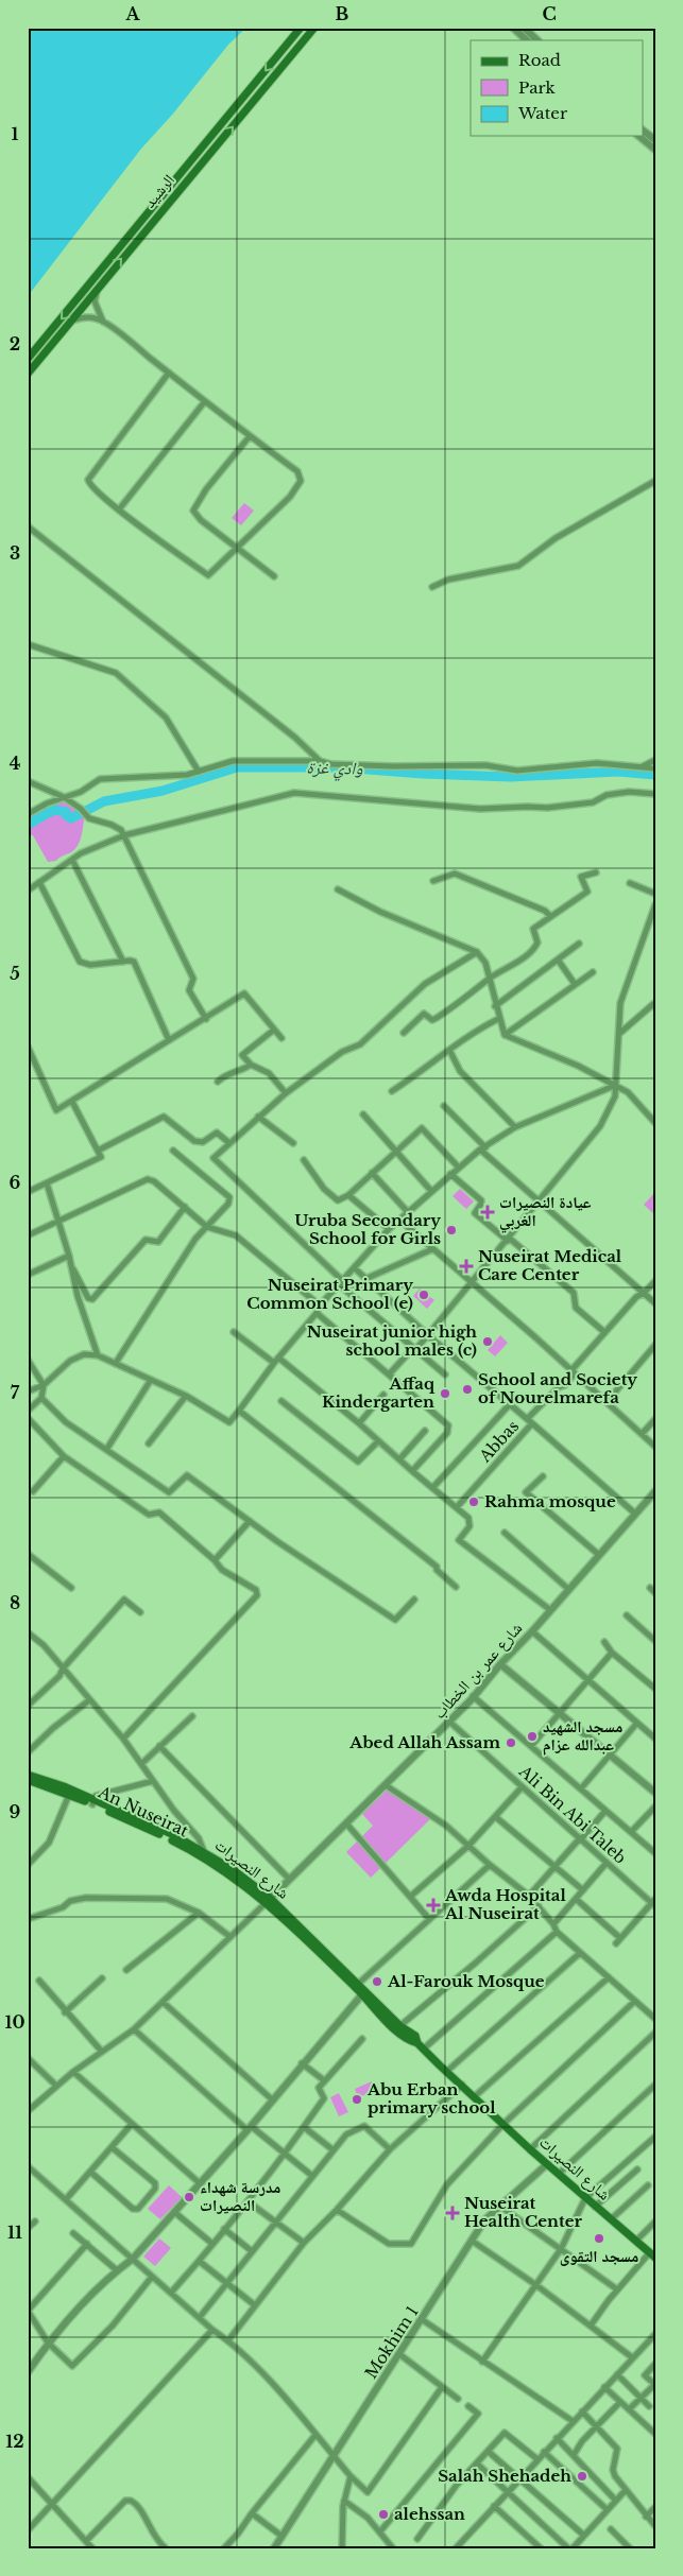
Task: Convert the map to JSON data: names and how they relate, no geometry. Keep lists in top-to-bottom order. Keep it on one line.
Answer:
{"streets":{"main road":["الرشيد","An Nuseirat","شارع النصيرات"],"street":["Abbas","شارع عمر بن الخطاب","Ali Bin Abi Taleb","Mokhim 1"]},"crossings":[["شارع عمر بن الخطاب","An Nuseirat"],["شارع عمر بن الخطاب","Ali Bin Abi Taleb"],["شارع عمر بن الخطاب","شارع النصيرات"],["An Nuseirat","شارع النصيرات"],["شارع النصيرات","Mokhim 1"]],"water":["وادي غزة"],"places":{"health":["عيادة النصيرات الغربي","Nuseirat Medical Care Center","Awda Hospital Al Nuseirat","Nuseirat Health Center"],"other":["Uruba Secondary School for Girls","Nuseirat Primary Common School (e)","Nuseirat junior high school males (c)","School and Society of Nourelmarefa","Affaq Kindergarten","Rahma mosque","مسجد الشهيد عبدالله عزام","Abed Allah Assam","Al-Farouk Mosque","Abu Erban primary school","مدرسة شهداء النصيرات","مسجد التقوى","Salah Shehadeh","alehssan"]},"legend":["Road","Park","Water"],"grid":{"columns":["A","B","C"],"rows":["1","2","3","4","5","6","7","8","9","10","11","12"]}}
